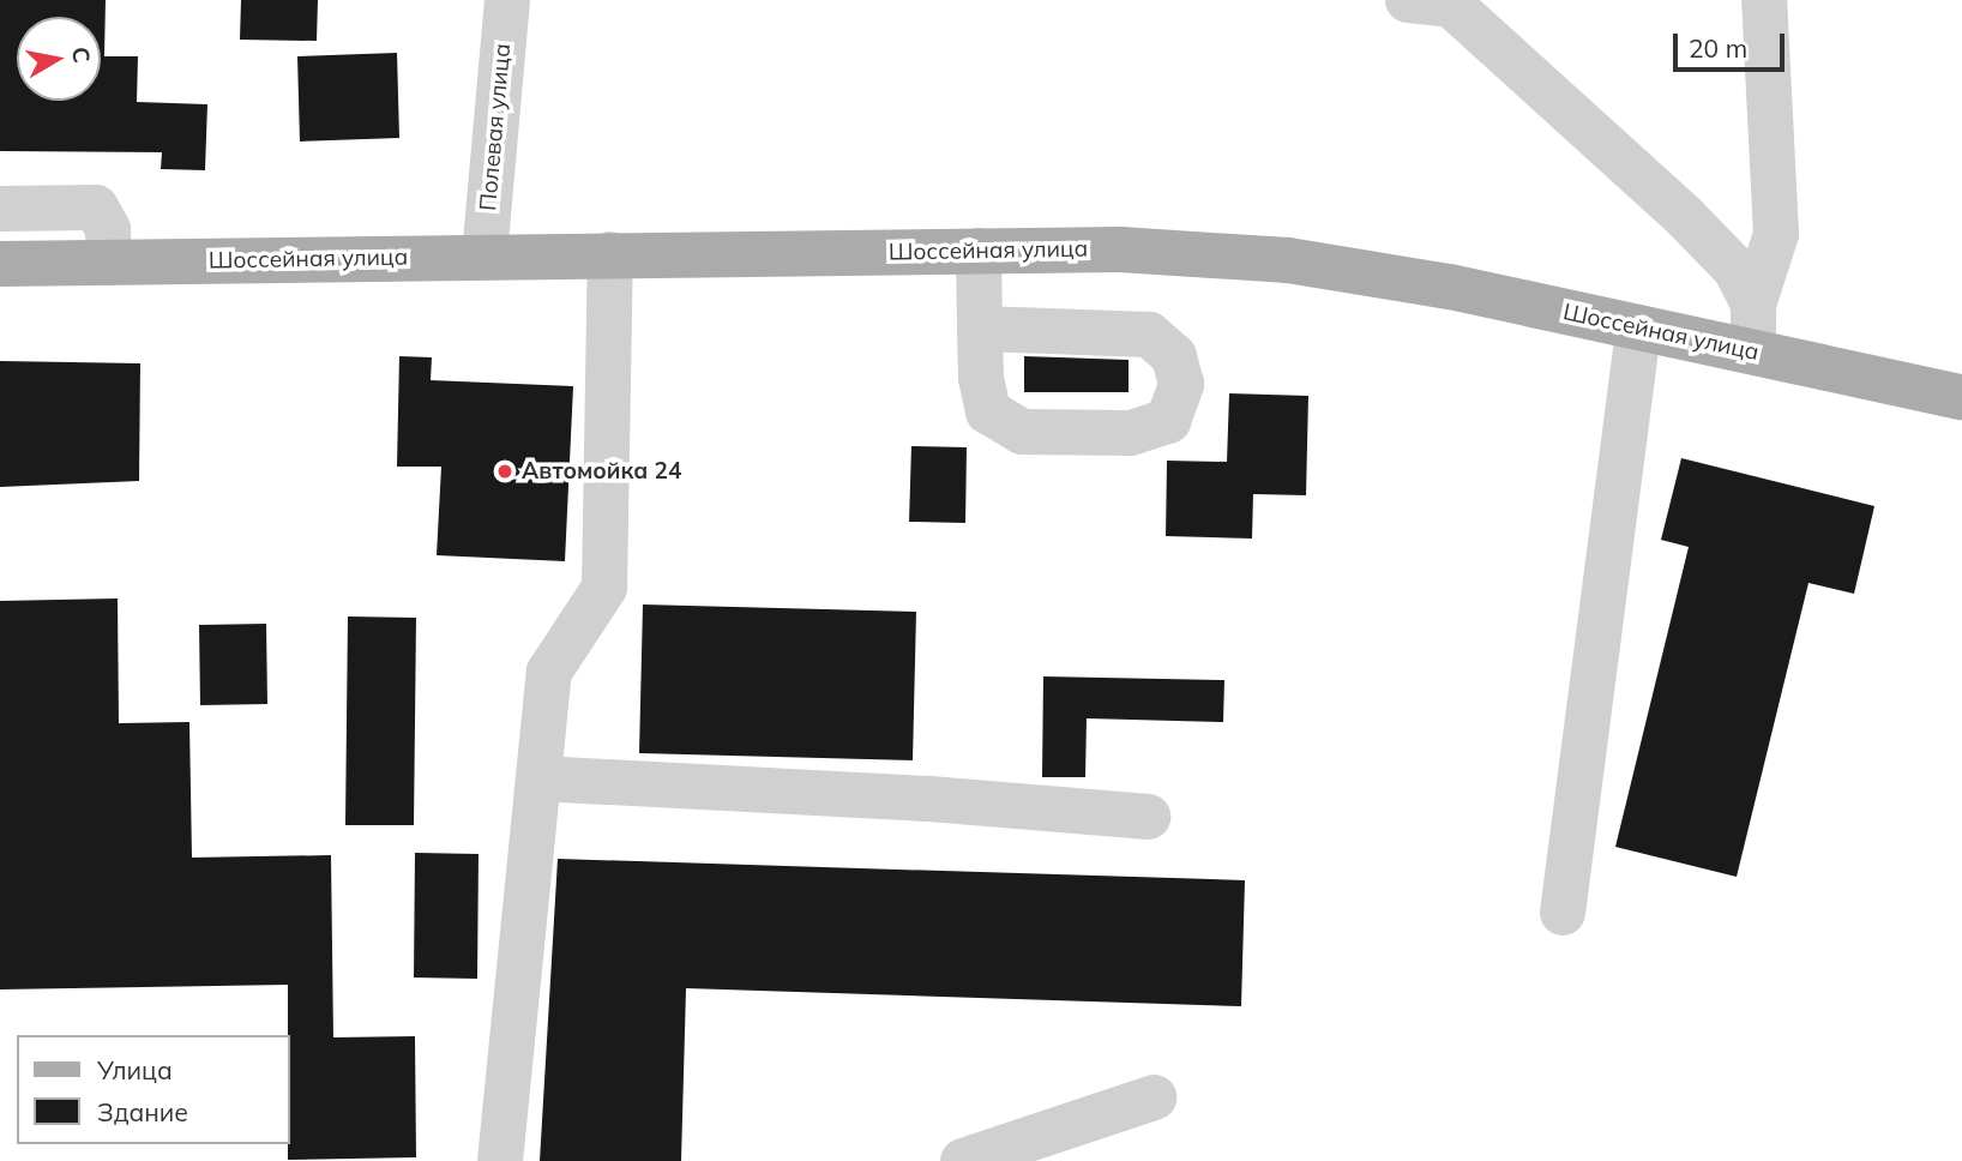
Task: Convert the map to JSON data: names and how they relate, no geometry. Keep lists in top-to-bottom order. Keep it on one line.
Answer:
{"streets":{"main road":["Шоссейная улица"],"street":["Полевая улица"]},"crossings":[["Полевая улица","Шоссейная улица"]],"places":["Автомойка 24"],"legend":["Улица","Здание"],"scale_bar":"20 m","north":"right"}
